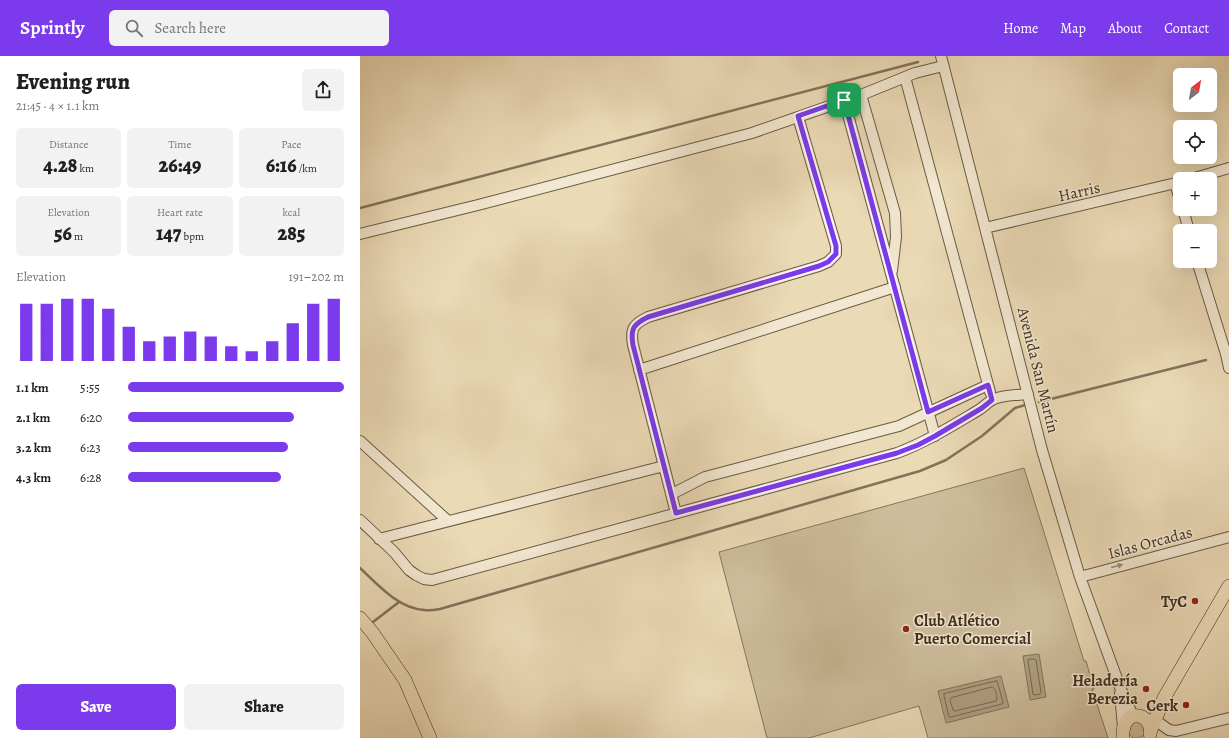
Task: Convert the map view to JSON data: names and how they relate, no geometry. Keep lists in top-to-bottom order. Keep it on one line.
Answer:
{"streets":{"main road":["Avenida San Martín"],"street":["Harris","Islas Orcadas"]},"crossings":[["Harris","Avenida San Martín"],["Avenida San Martín","Islas Orcadas"]],"one_way":["Islas Orcadas"],"places":["TyC","Club Atlético Puerto Comercial","Heladería Berezia","Cerk"],"north":"top right","page":{"header":"Sprintly","search":"Search here","nav":["Home","Map","About","Contact"],"heading":["Evening run","21:45 · 4 × 1.1 km"],"map_buttons":["+","−"],"stats":[["Distance","4.28 km"],["Time","26:49"],["Pace","6:16 /km"],["Elevation","56 m"],["Heart rate","147 bpm"],["kcal","285"]],"chart":["Elevation","191–202 m"],"list":[{"name":"1.1 km","note":"5:55"},{"name":"2.1 km","note":"6:20"},{"name":"3.2 km","note":"6:23"},{"name":"4.3 km","note":"6:28"}],"buttons":["Save","Share"]}}
